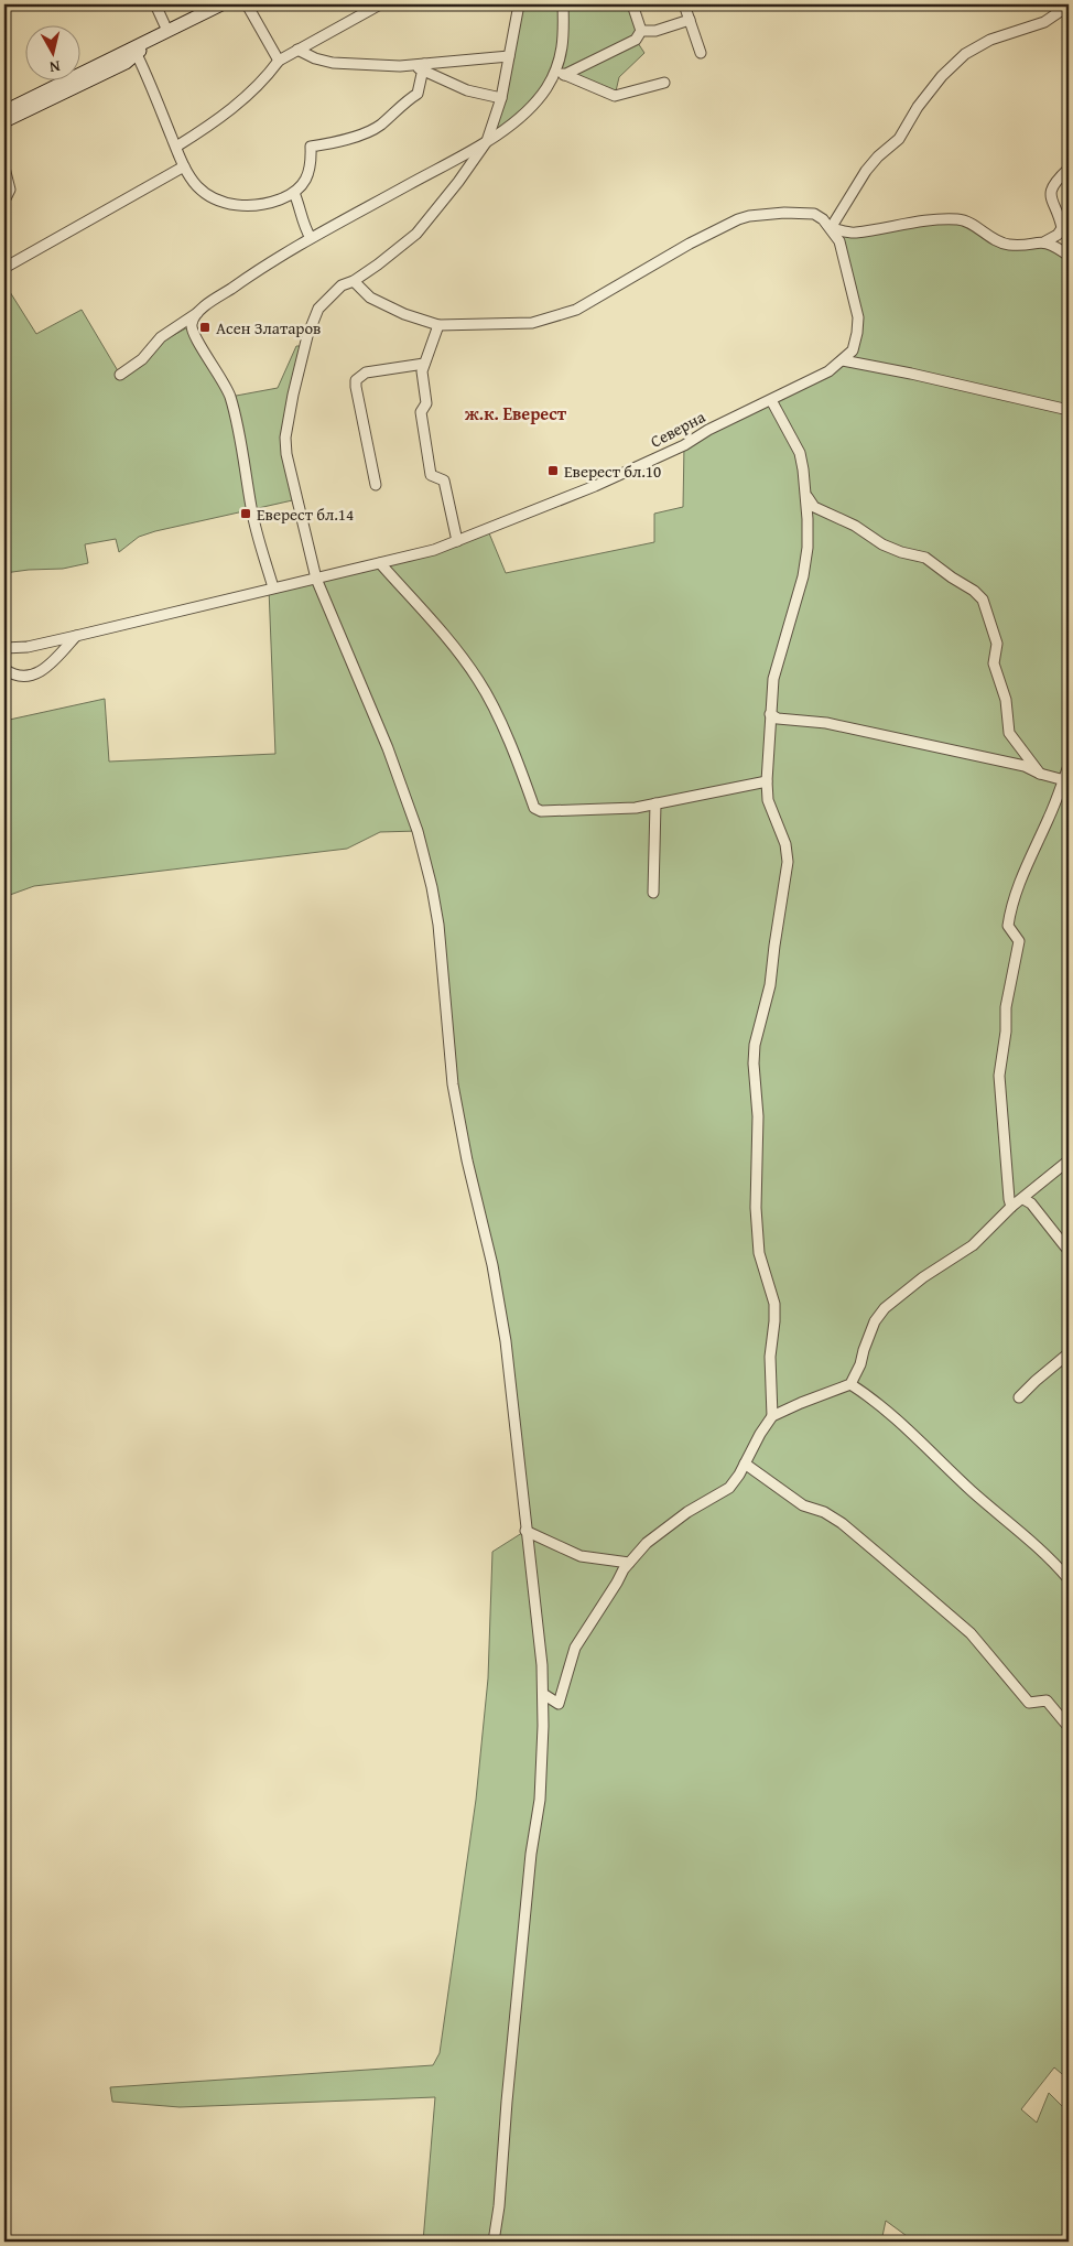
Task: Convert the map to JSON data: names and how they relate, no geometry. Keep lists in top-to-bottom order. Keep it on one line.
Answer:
{"streets":{"street":["Северна"]},"districts":["ж.к. Еверест"],"places":{"transit":["Асен Златаров","Еверест бл.10","Еверест бл.14"]},"north":"bottom"}
